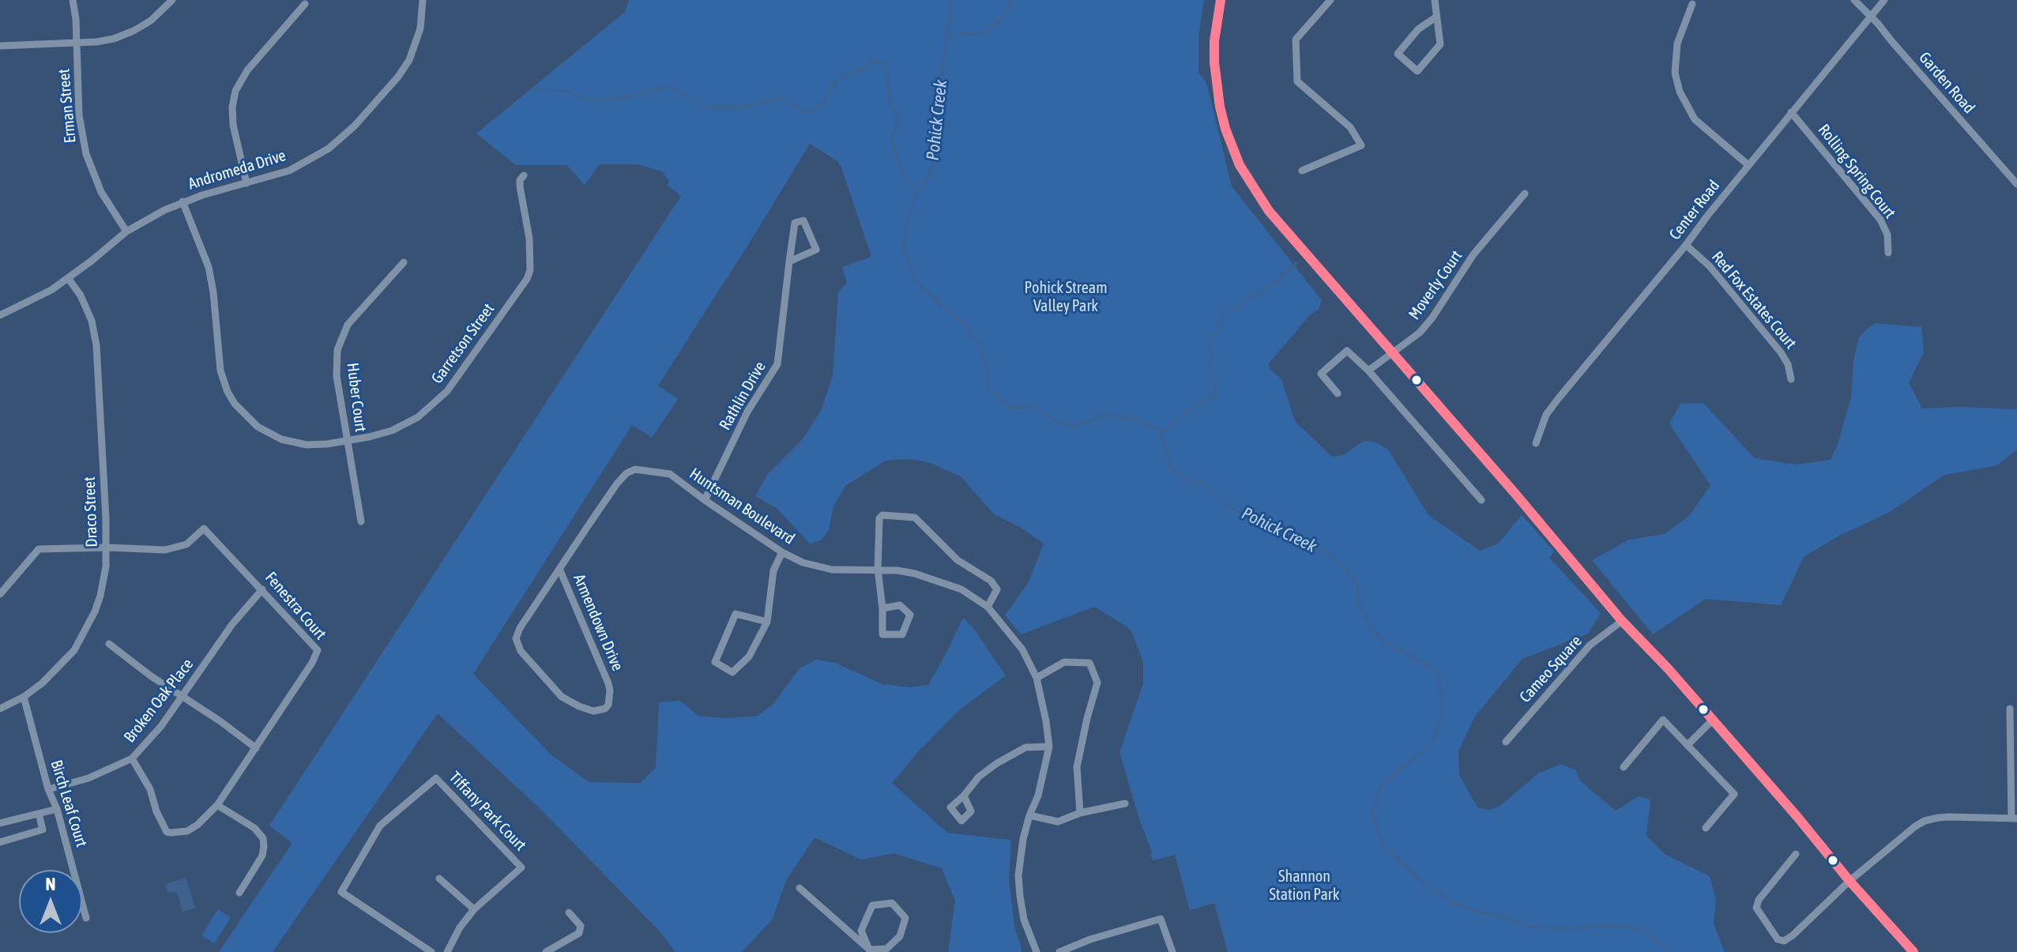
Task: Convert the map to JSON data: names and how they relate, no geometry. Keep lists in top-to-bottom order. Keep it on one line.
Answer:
{"streets":{"street":["Garden Road","Erman Street","Andromeda Drive","Rolling Spring Court","Center Road","Moverly Court","Red Fox Estates Court","Garretson Street","Rathlin Drive","Huber Court","Huntsman Boulevard","Draco Street","Fenestra Court","Armendown Drive","Cameo Square","Broken Oak Place","Birch Leaf Court","Tiffany Park Court"]},"crossings":[["Garden Road","Center Road"],["Erman Street","Andromeda Drive"],["Andromeda Drive","Garretson Street"],["Andromeda Drive","Draco Street"],["Rolling Spring Court","Center Road"],["Center Road","Red Fox Estates Court"],["Garretson Street","Huber Court"],["Rathlin Drive","Huntsman Boulevard"],["Huntsman Boulevard","Armendown Drive"],["Draco Street","Fenestra Court"],["Draco Street","Birch Leaf Court"],["Fenestra Court","Broken Oak Place"],["Broken Oak Place","Birch Leaf Court"]],"water":["Pohick Creek"],"parks":["Pohick Stream Valley Park","Shannon Station Park"],"north":"top"}
